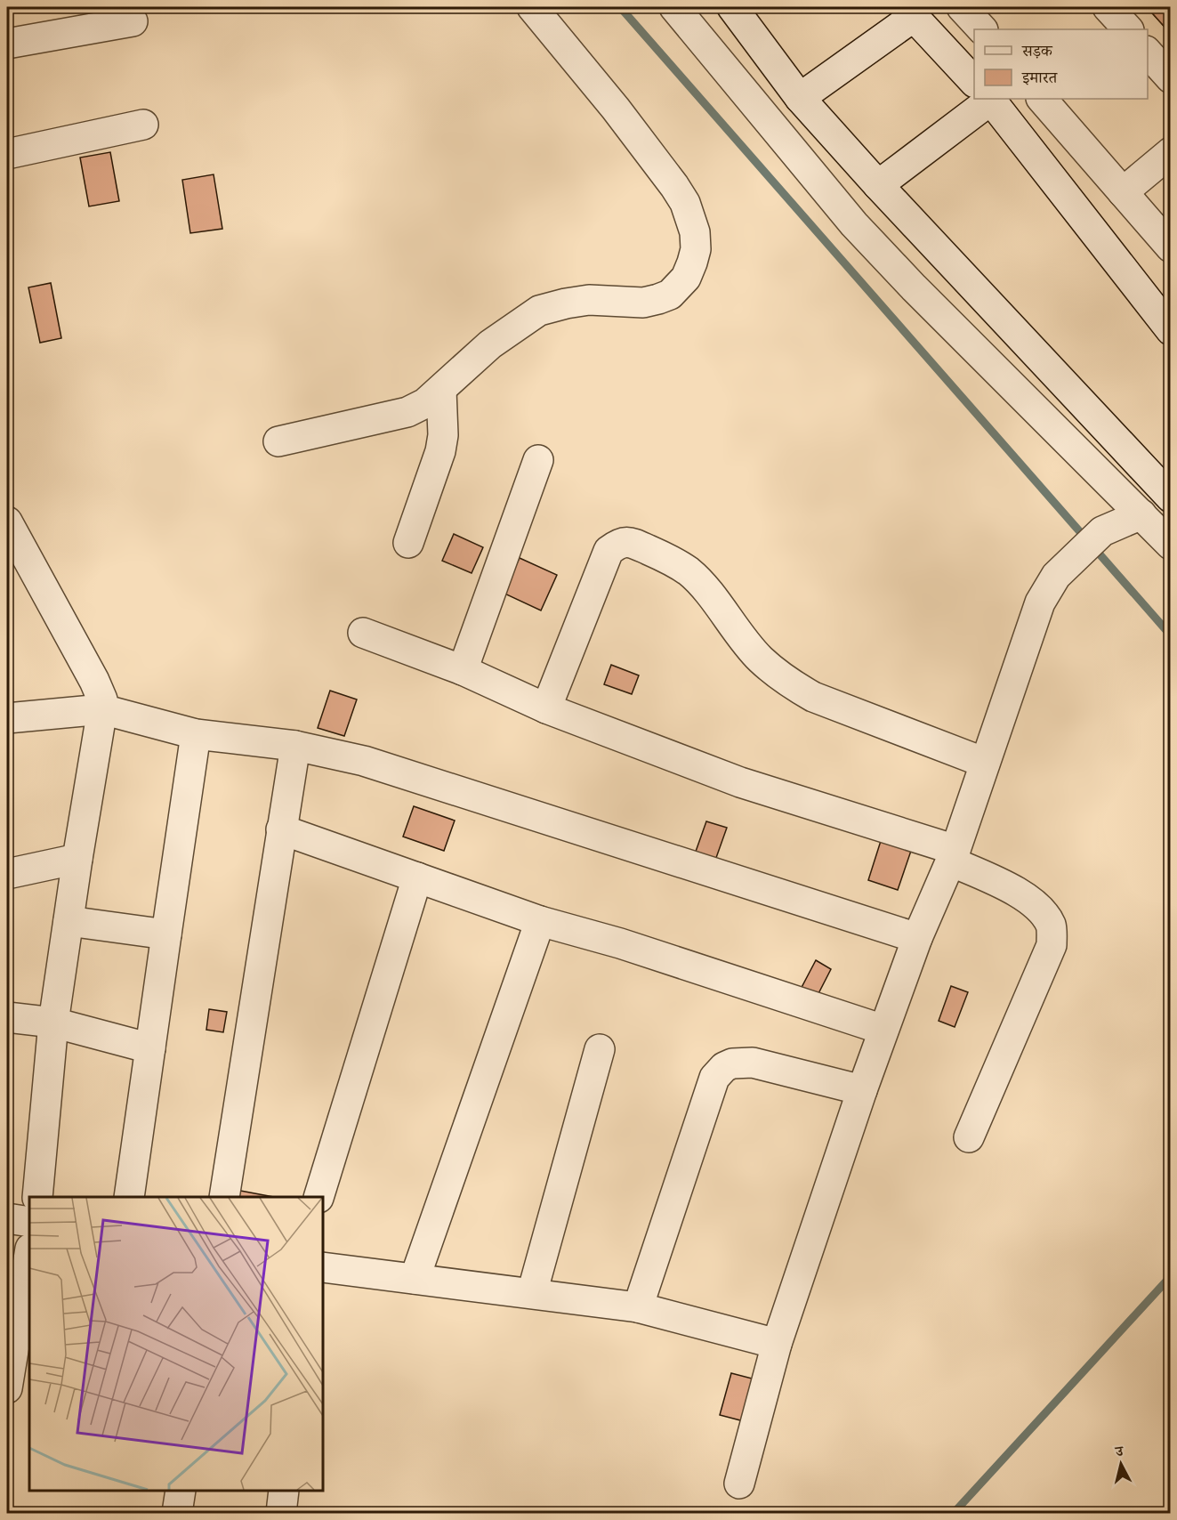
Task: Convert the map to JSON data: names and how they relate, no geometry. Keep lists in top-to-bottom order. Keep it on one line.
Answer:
{"legend":["सड़क","इमारत"],"north":"top"}
